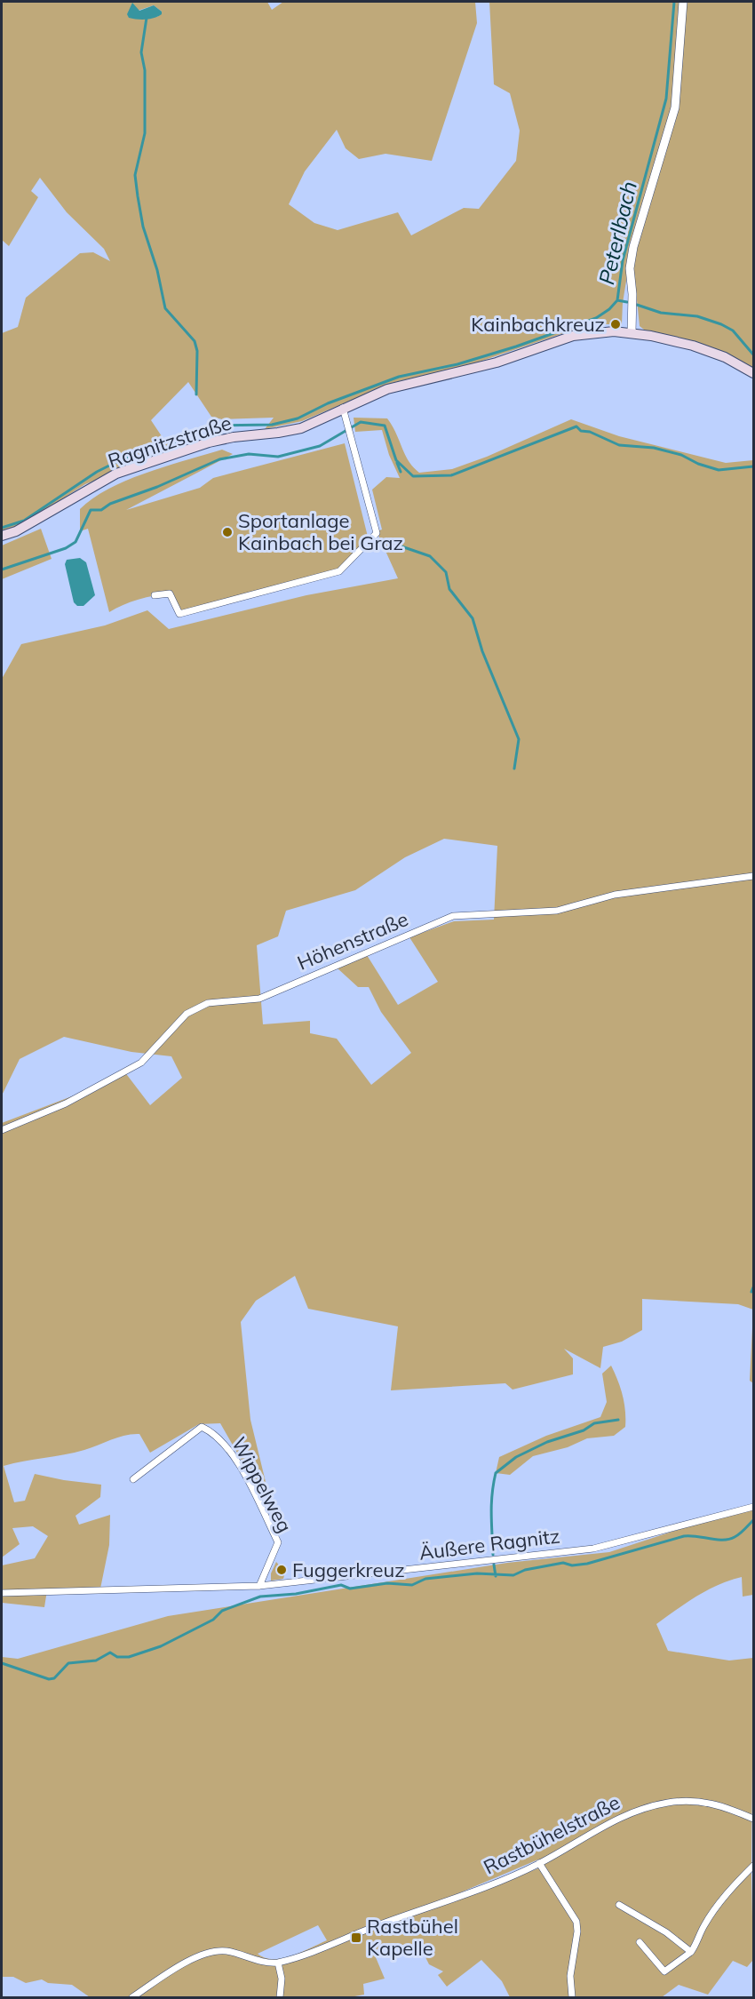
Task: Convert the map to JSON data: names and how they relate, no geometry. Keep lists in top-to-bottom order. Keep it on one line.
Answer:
{"streets":{"main road":["Ragnitzstraße"],"street":["Höhenstraße","Wippelweg","Äußere Ragnitz","Rastbühelstraße"]},"crossings":[["Wippelweg","Äußere Ragnitz"]],"water":["Peterlbach"],"places":{"other":["Kainbachkreuz","Sportanlage Kainbach bei Graz","Fuggerkreuz"],"transit":["Rastbühel Kapelle"]}}
